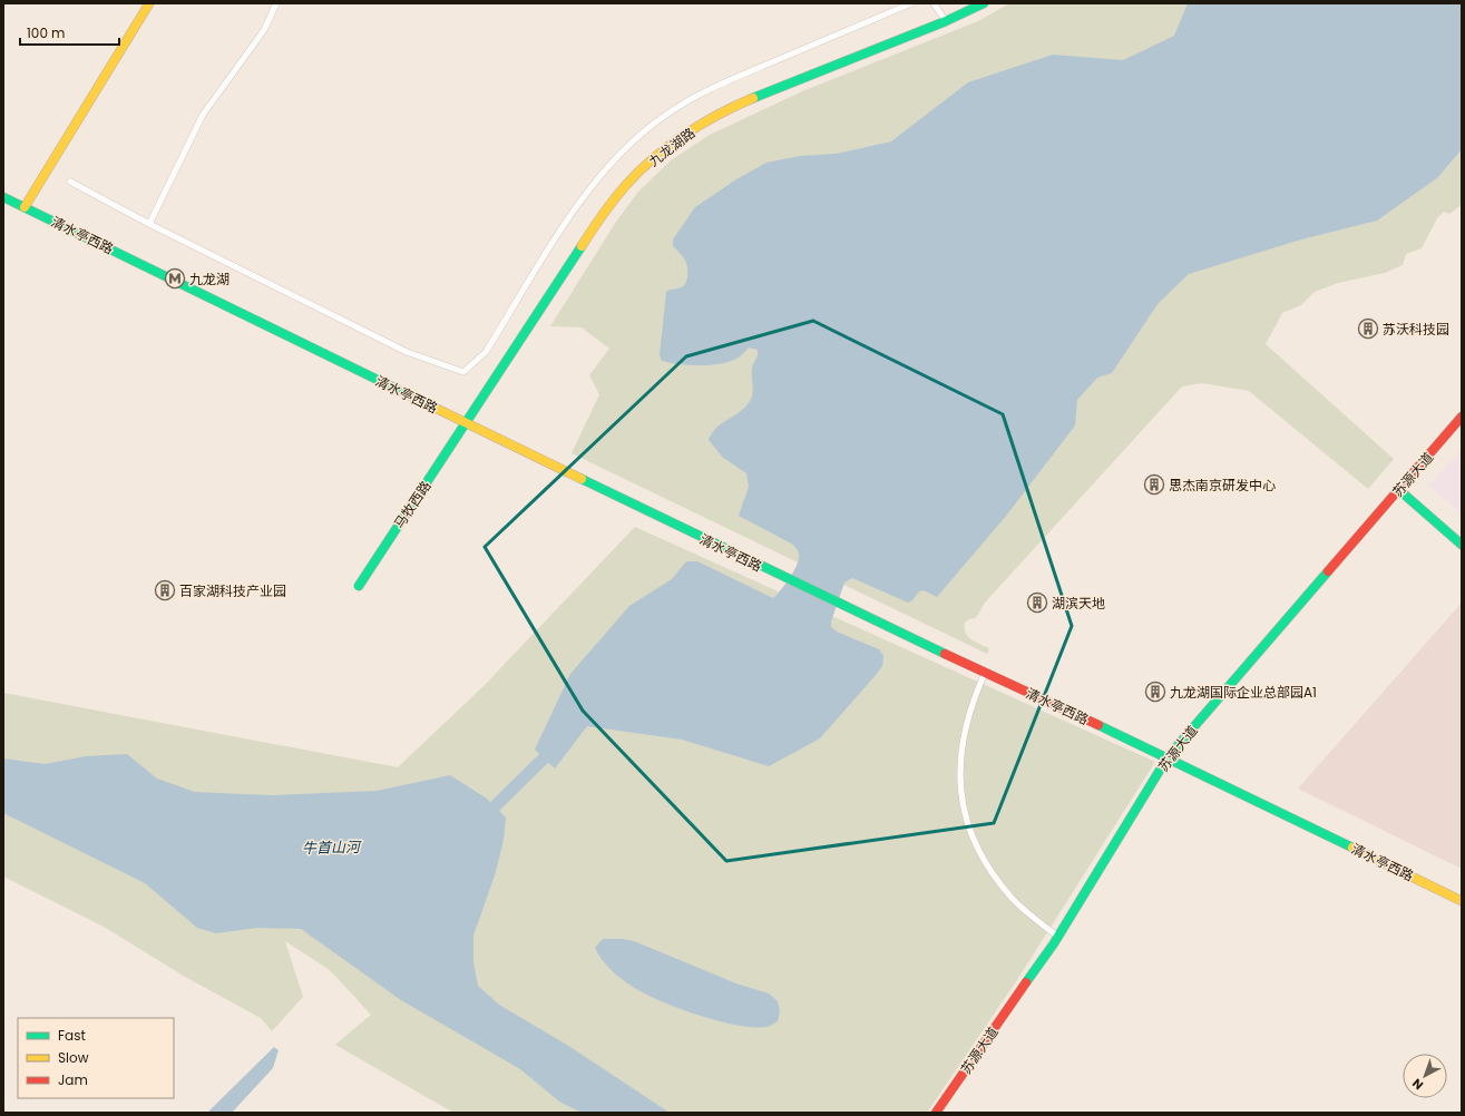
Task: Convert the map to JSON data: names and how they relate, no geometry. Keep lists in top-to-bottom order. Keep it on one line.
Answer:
{"streets":{"main road":["九龙湖路","清水亭西路","苏源大道","马牧西路"]},"crossings":[["九龙湖路","清水亭西路"],["九龙湖路","马牧西路"],["清水亭西路","苏源大道"],["清水亭西路","马牧西路"]],"water":["牛首山河"],"places":{"metro station":["九龙湖"],"building":["苏沃科技园","思杰南京研发中心","百家湖科技产业园","湖滨天地","九龙湖国际企业总部园A1"]},"legend":["Fast","Slow","Jam"],"scale_bar":"100 m","north":"bottom left"}
